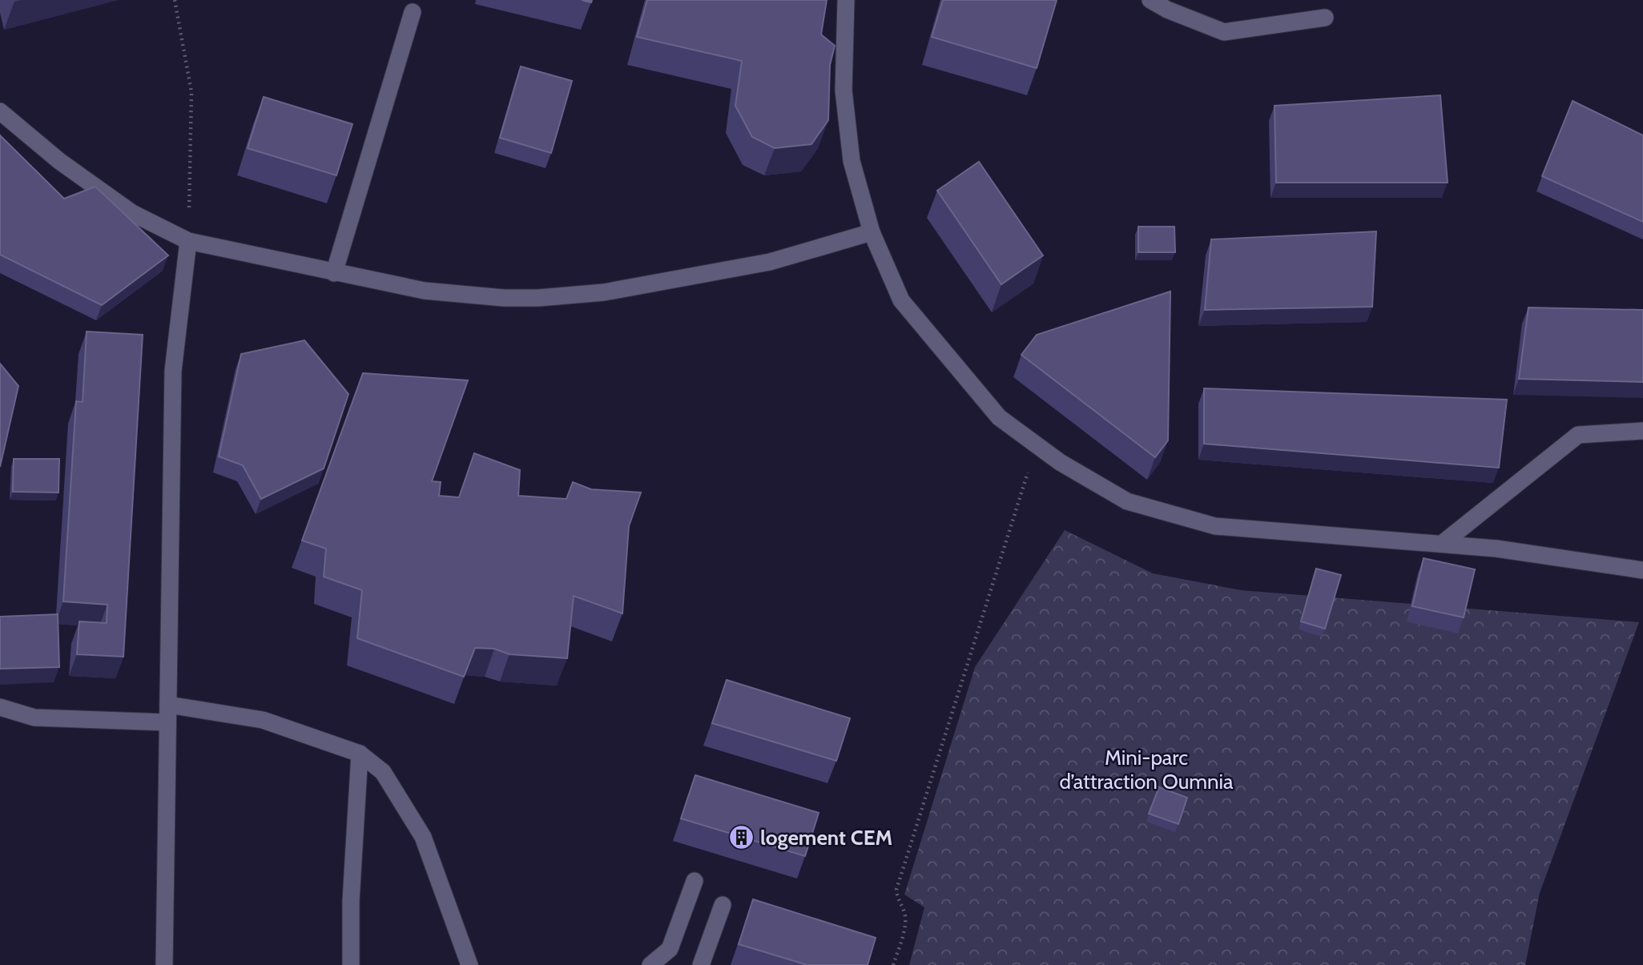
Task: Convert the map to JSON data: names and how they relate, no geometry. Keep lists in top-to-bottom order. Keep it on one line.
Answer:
{"parks":["Mini-parc d’attraction Oumnia"],"places":{"building":["logement CEM"]}}
